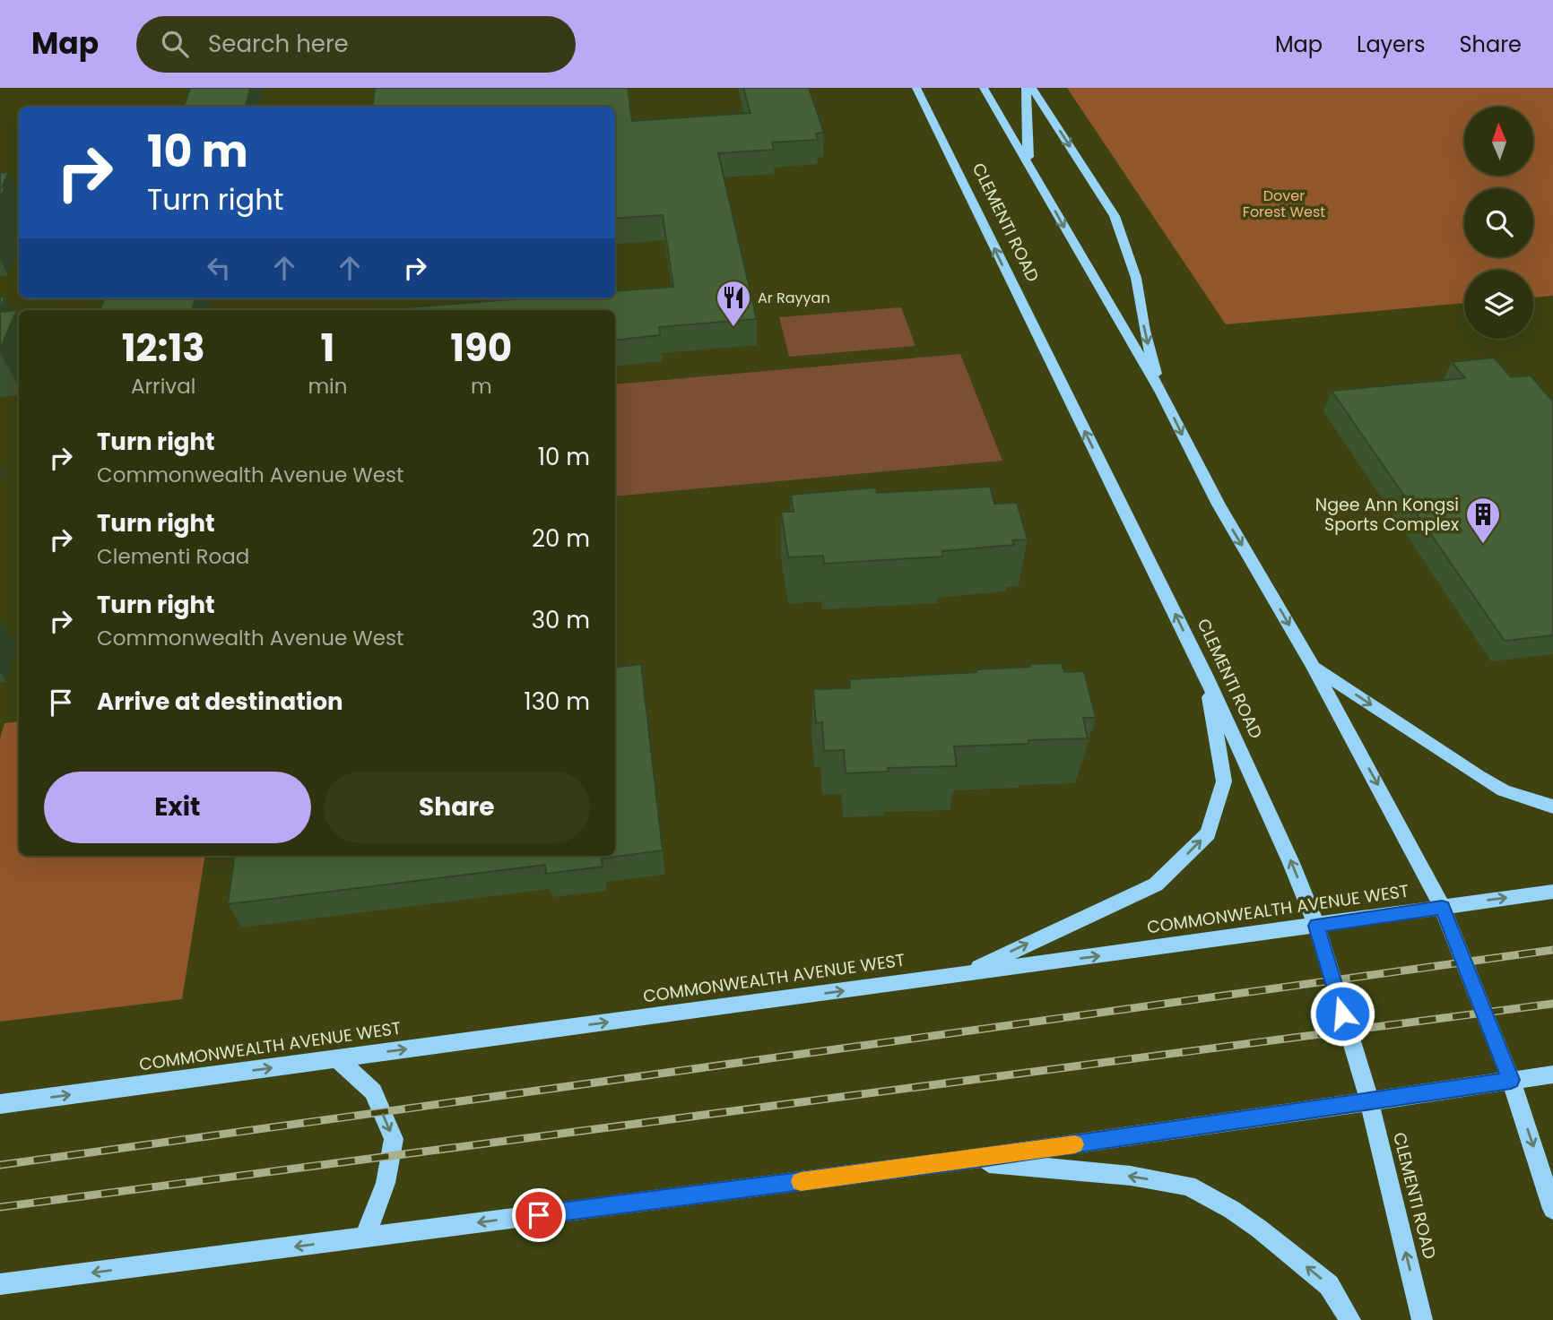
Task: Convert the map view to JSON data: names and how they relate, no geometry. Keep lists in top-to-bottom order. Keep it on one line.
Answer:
{"streets":{"main road":["CLEMENTI ROAD","COMMONWEALTH AVENUE WEST"]},"crossings":[["CLEMENTI ROAD","COMMONWEALTH AVENUE WEST"]],"one_way":["COMMONWEALTH AVENUE WEST"],"parks":["Dover Forest West"],"places":{"restaurant":["Ar Rayyan"],"building":["Ngee Ann Kongsi Sports Complex"]},"north":"top","page":{"header":"Map","search":"Search here","nav":["Map","Layers","Share"],"turn":["10 m","Turn right"],"eta":["12:13","Arrival","1","min","190","m"],"list":[{"name":"Turn right","note":"Commonwealth Avenue West","value":"10 m"},{"name":"Turn right","note":"Clementi Road","value":"20 m"},{"name":"Turn right","note":"Commonwealth Avenue West","value":"30 m"},{"name":"Arrive at destination","value":"130 m"}],"buttons":["Exit","Share"]}}
